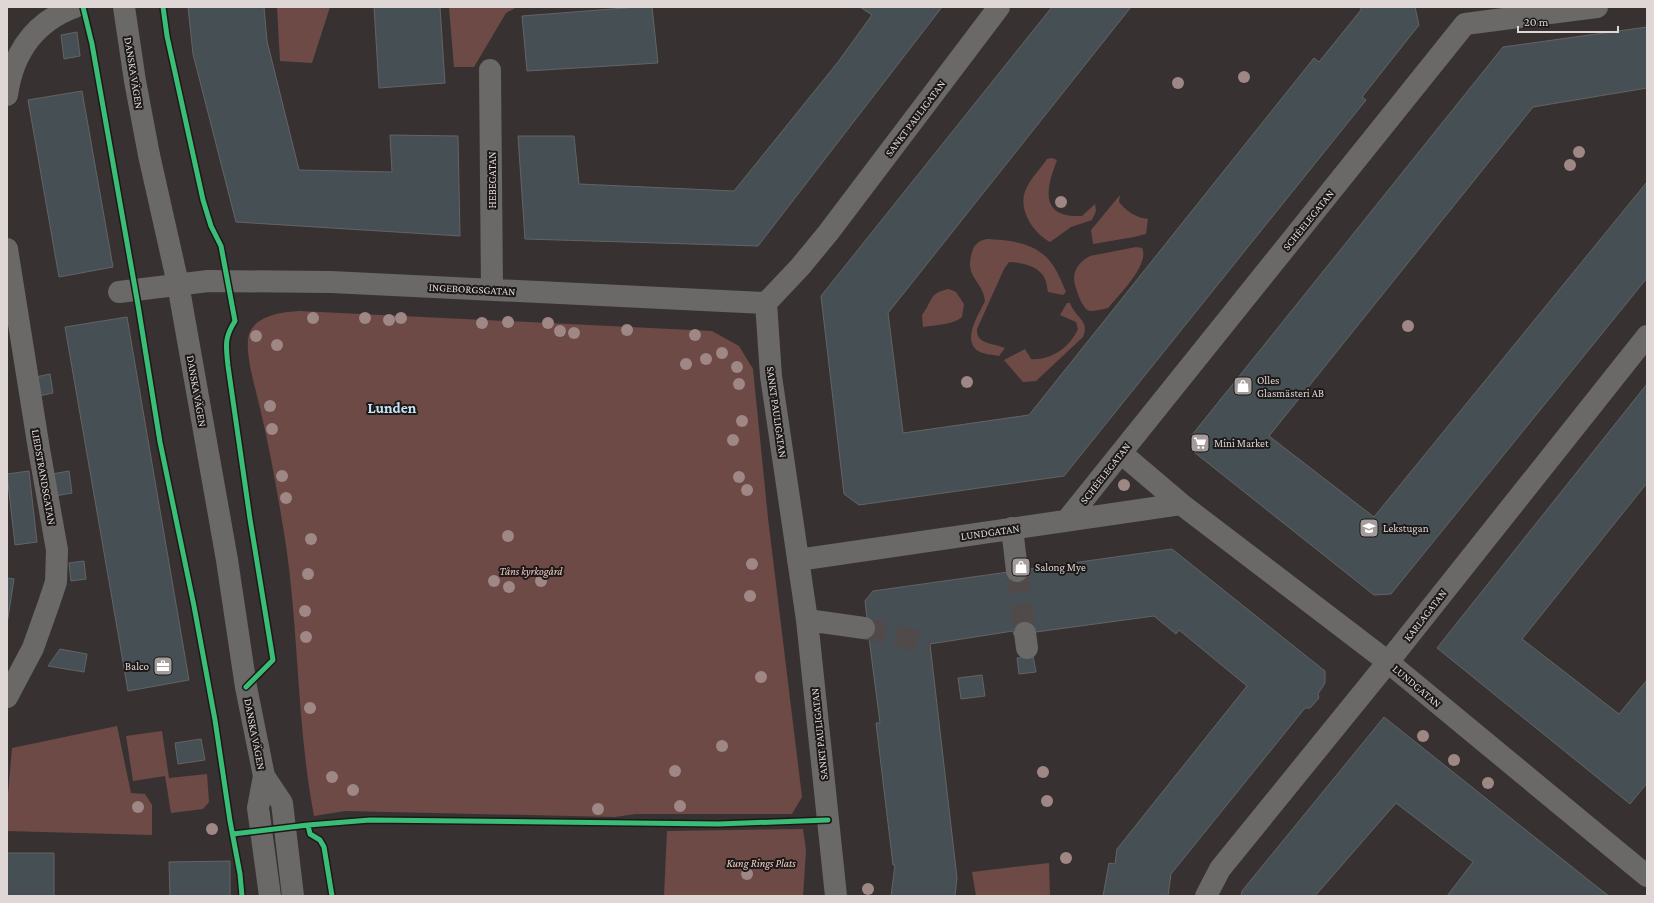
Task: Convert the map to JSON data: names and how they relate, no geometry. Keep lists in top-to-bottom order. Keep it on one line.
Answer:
{"streets":{"street":["DANSKA VÄGEN","SANKT PAULIGATAN","HEBEGATAN","SCHÉELEGATAN","INGEBORGSGATAN","LIEDSTRANDSGATAN","LUNDGATAN","KARLAGATAN"]},"crossings":[["DANSKA VÄGEN","INGEBORGSGATAN"],["SANKT PAULIGATAN","INGEBORGSGATAN"],["SANKT PAULIGATAN","LUNDGATAN"],["HEBEGATAN","INGEBORGSGATAN"],["SCHÉELEGATAN","LUNDGATAN"],["LUNDGATAN","KARLAGATAN"]],"districts":["Lunden"],"parks":["Tåns kyrkogård","Kung Rings Plats"],"places":{"shop":["Olles Glasmästeri AB","Salong Mye"],"supermarket":["Mini Market"],"school or university":["Lekstugan"],"office":["Balco"]},"scale_bar":"20 m"}
